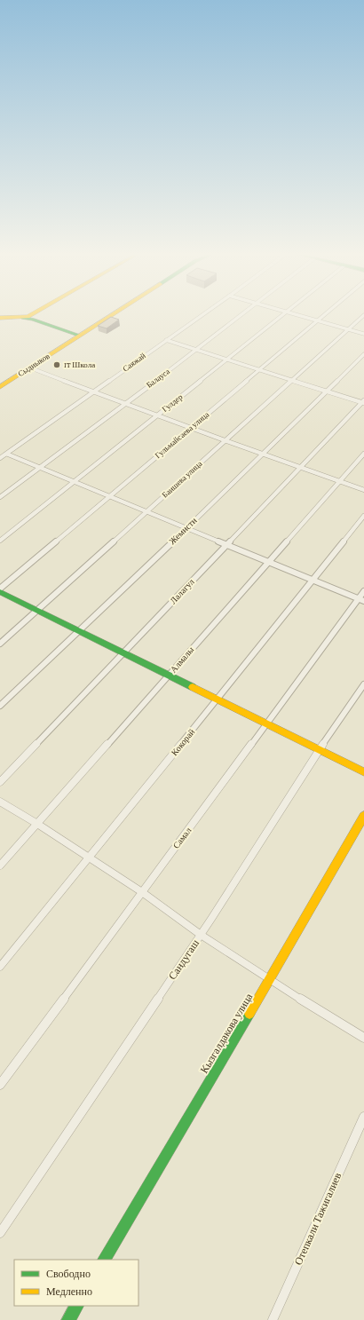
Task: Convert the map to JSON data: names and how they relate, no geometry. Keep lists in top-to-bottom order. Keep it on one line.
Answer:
{"streets":{"street":["Саяжай","Сыдиыков","Балауса","Гулдер","Гульмайсаева улица","Баишева улица","Жемисти","Лалагул","Алмалы","Кокорай","Самал","Сандугаш","Кызгалдакова улица","Отепкали Тажигалиев"]},"places":["IT Школа"],"legend":["Свободно","Медленно"]}
